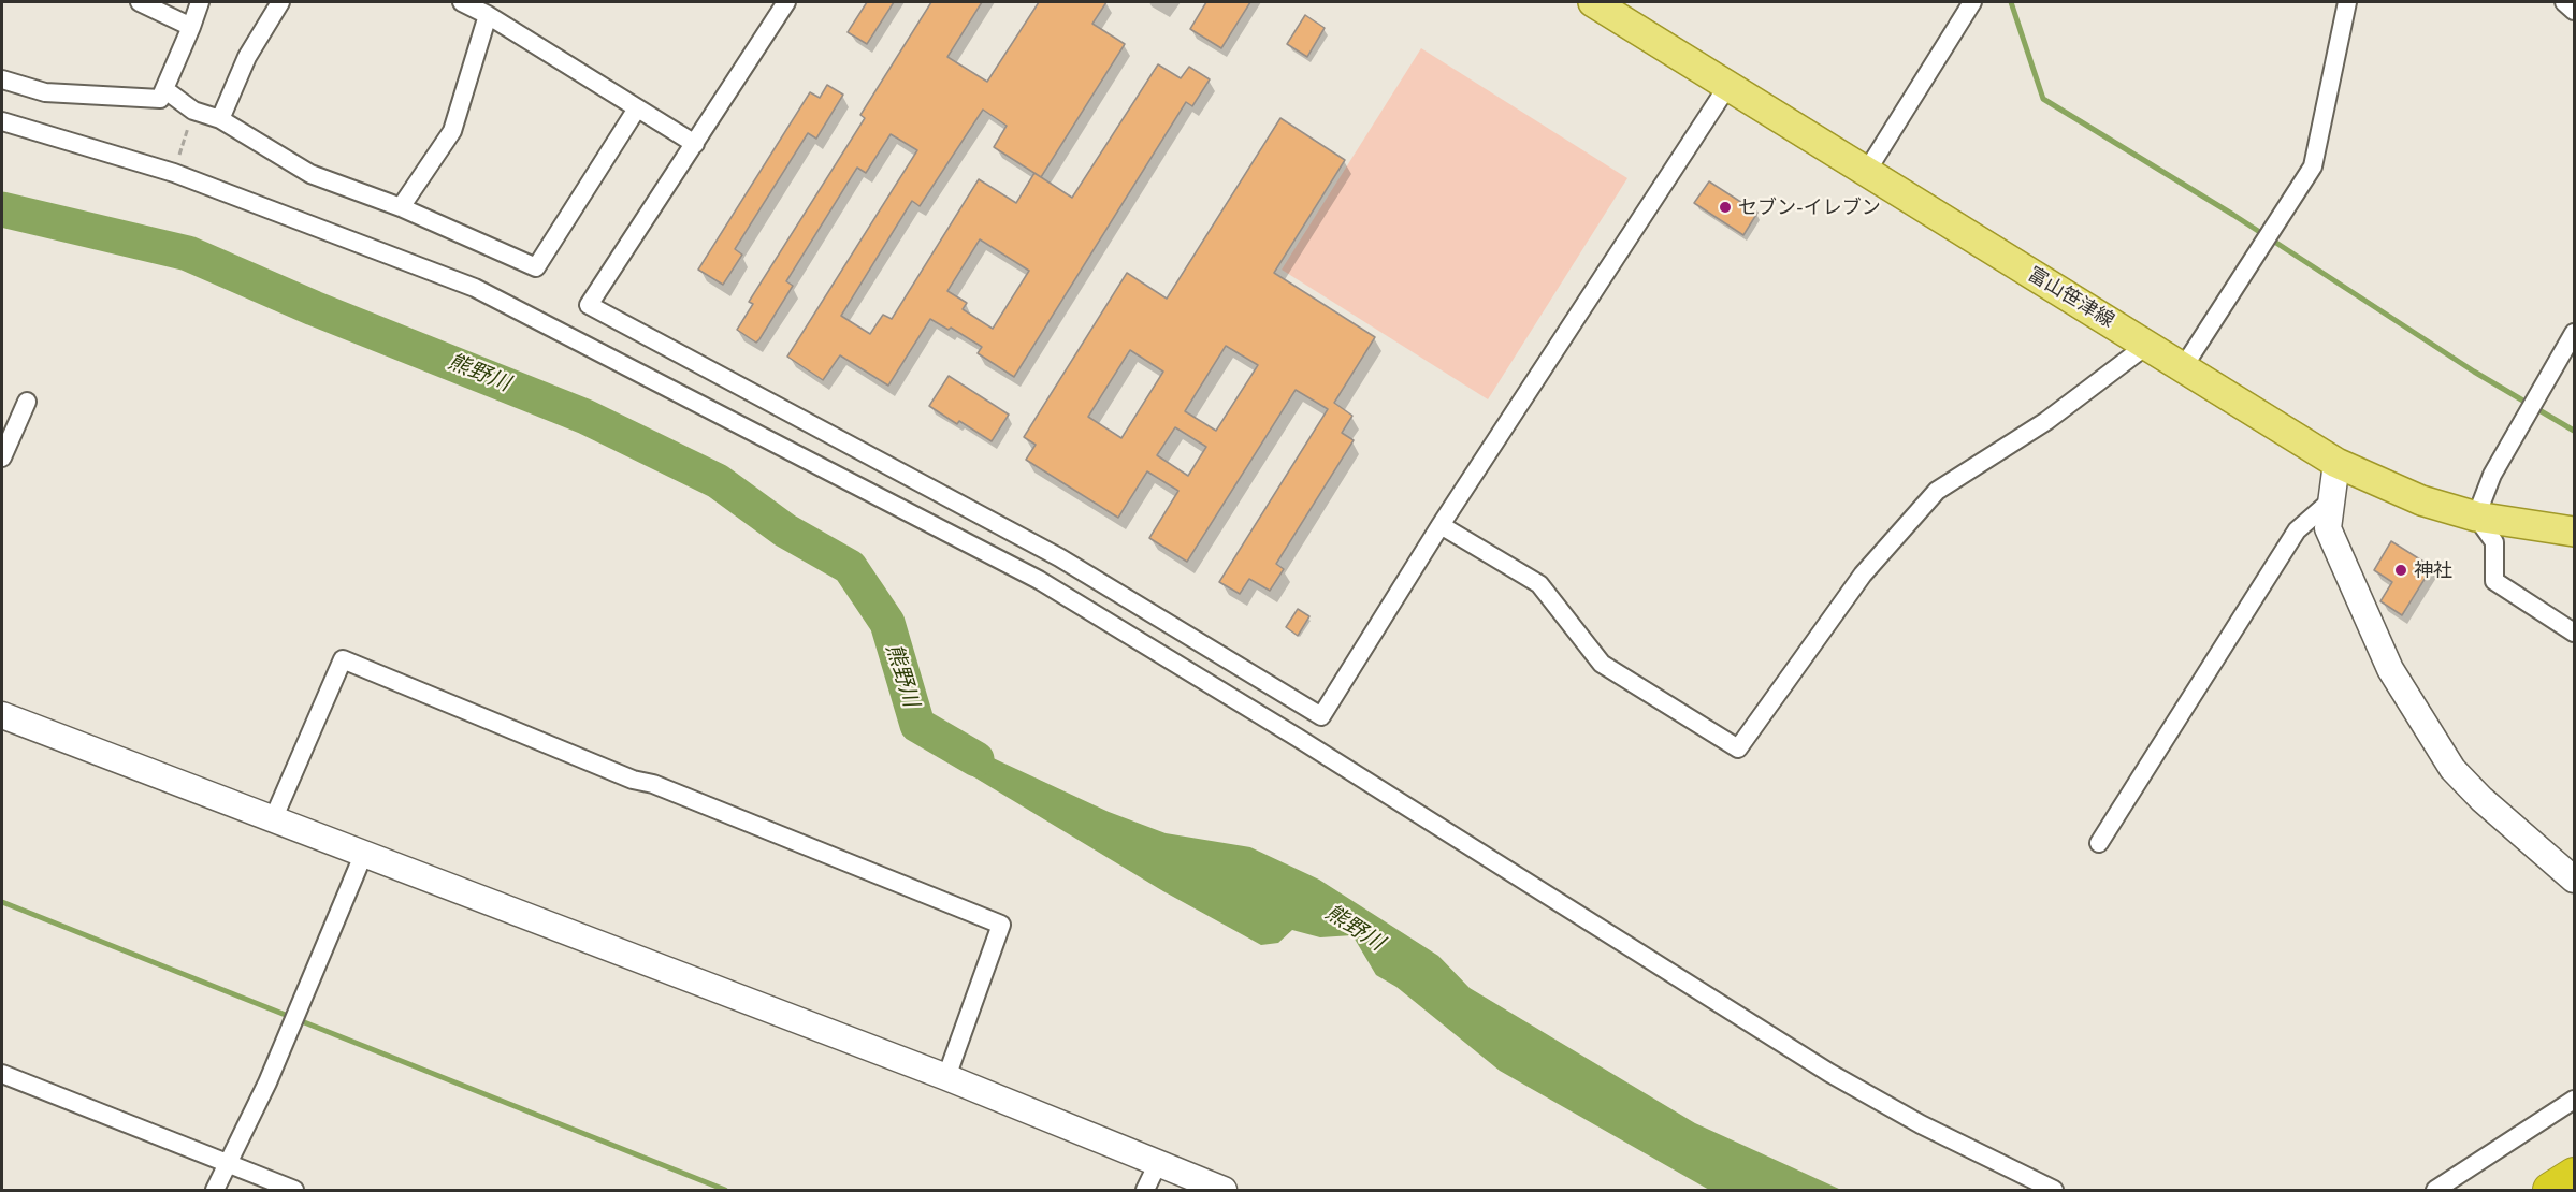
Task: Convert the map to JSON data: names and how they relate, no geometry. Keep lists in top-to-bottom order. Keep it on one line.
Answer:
{"streets":{"main road":["富山笹津線"]},"water":["熊野川"],"places":["セブン-イレブン","神社"]}
